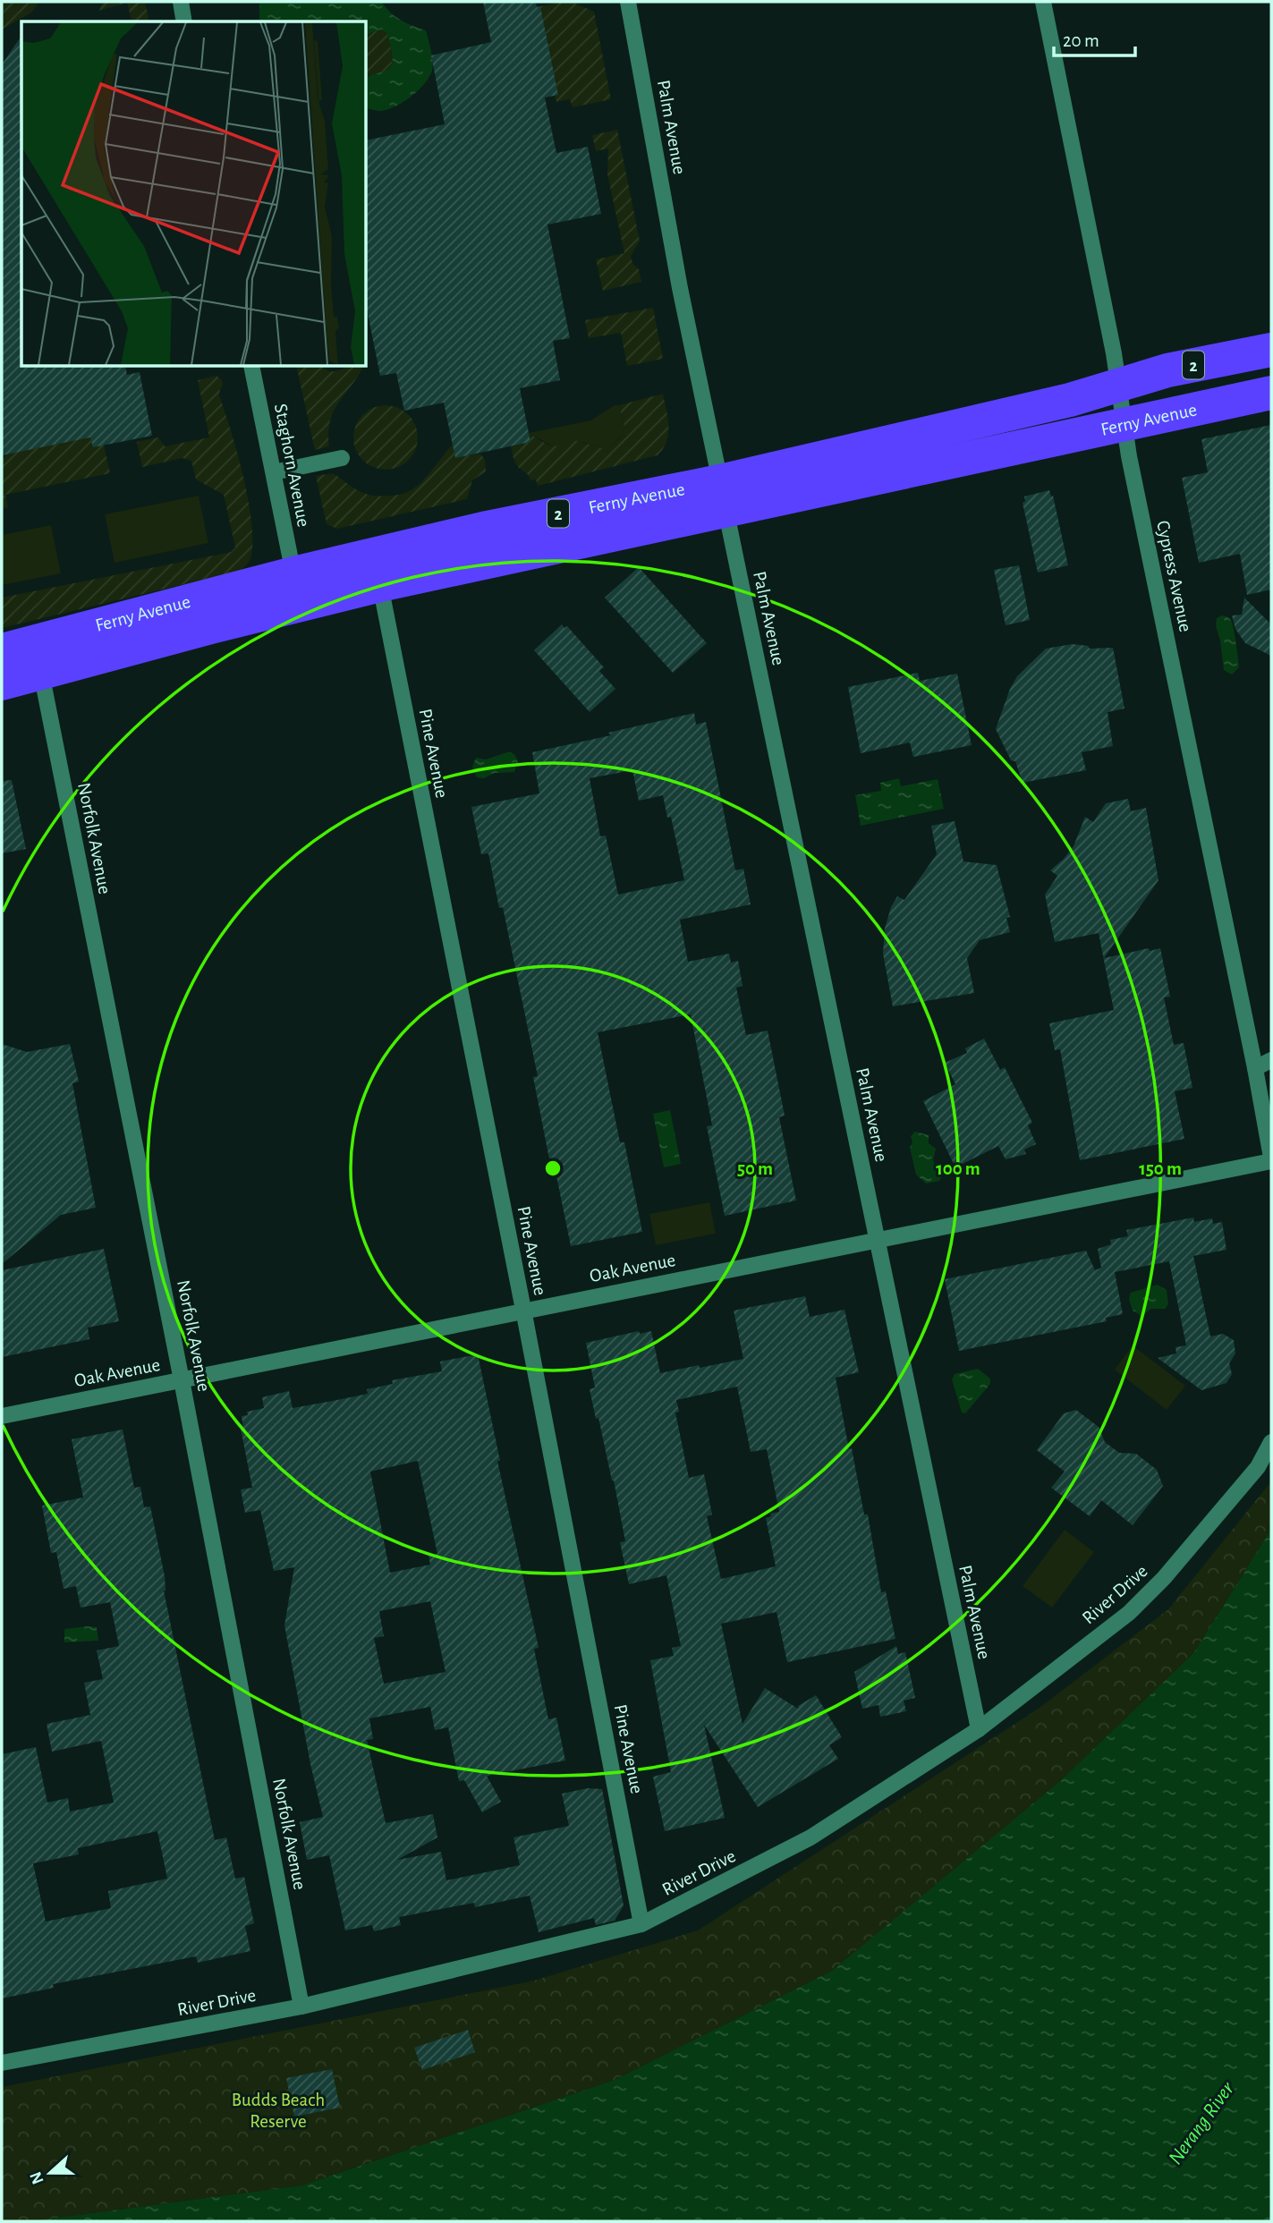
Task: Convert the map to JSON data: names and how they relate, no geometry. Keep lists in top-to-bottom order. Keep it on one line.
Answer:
{"streets":{"highway":["2","Ferny Avenue"],"street":["Palm Avenue","Staghorn Avenue","Cypress Avenue","Pine Avenue","Norfolk Avenue","Oak Avenue","River Drive"]},"crossings":[["Palm Avenue","Ferny Avenue"],["Palm Avenue","Oak Avenue"],["Palm Avenue","River Drive"],["Ferny Avenue","Staghorn Avenue"],["Ferny Avenue","Cypress Avenue"],["Ferny Avenue","Pine Avenue"],["Ferny Avenue","Norfolk Avenue"],["Cypress Avenue","Oak Avenue"],["Pine Avenue","Oak Avenue"],["Pine Avenue","River Drive"],["Norfolk Avenue","Oak Avenue"],["Norfolk Avenue","River Drive"]],"water":["Nerang River"],"parks":["Budds Beach Reserve"],"scale_bar":"20 m","north":"left","rings":["50 m","100 m","150 m"]}
